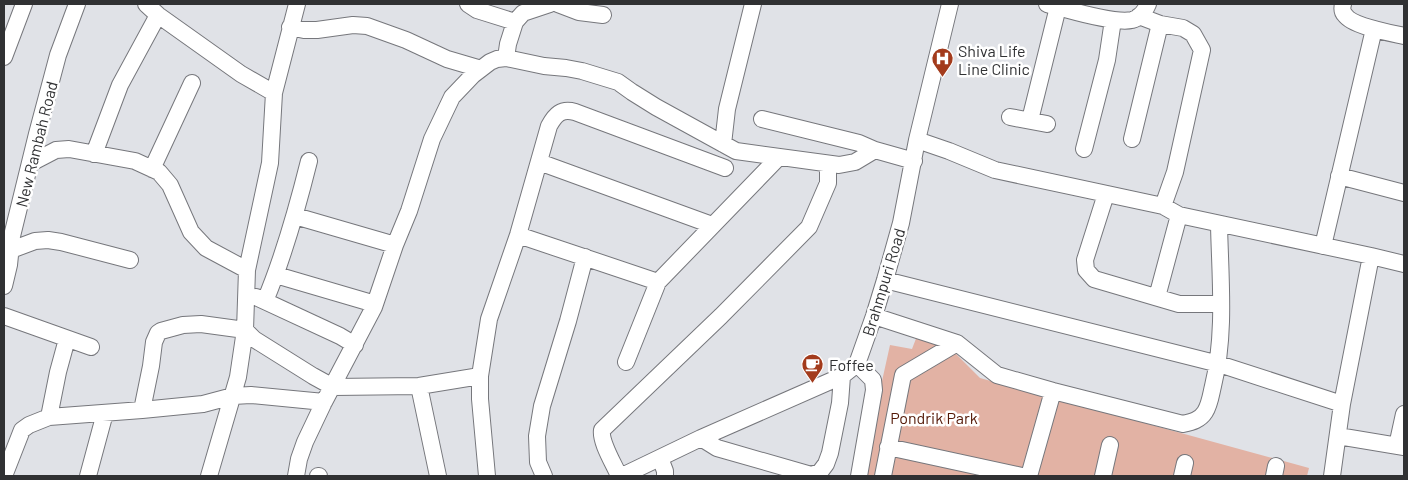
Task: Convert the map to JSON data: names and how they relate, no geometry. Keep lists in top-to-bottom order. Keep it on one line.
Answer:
{"streets":{"street":["New Rambah Road","Brahmpuri Road"]},"parks":["Pondrik Park"],"places":{"hospital":["Shiva Life Line Clinic"],"cafe":["Foffee"]}}
